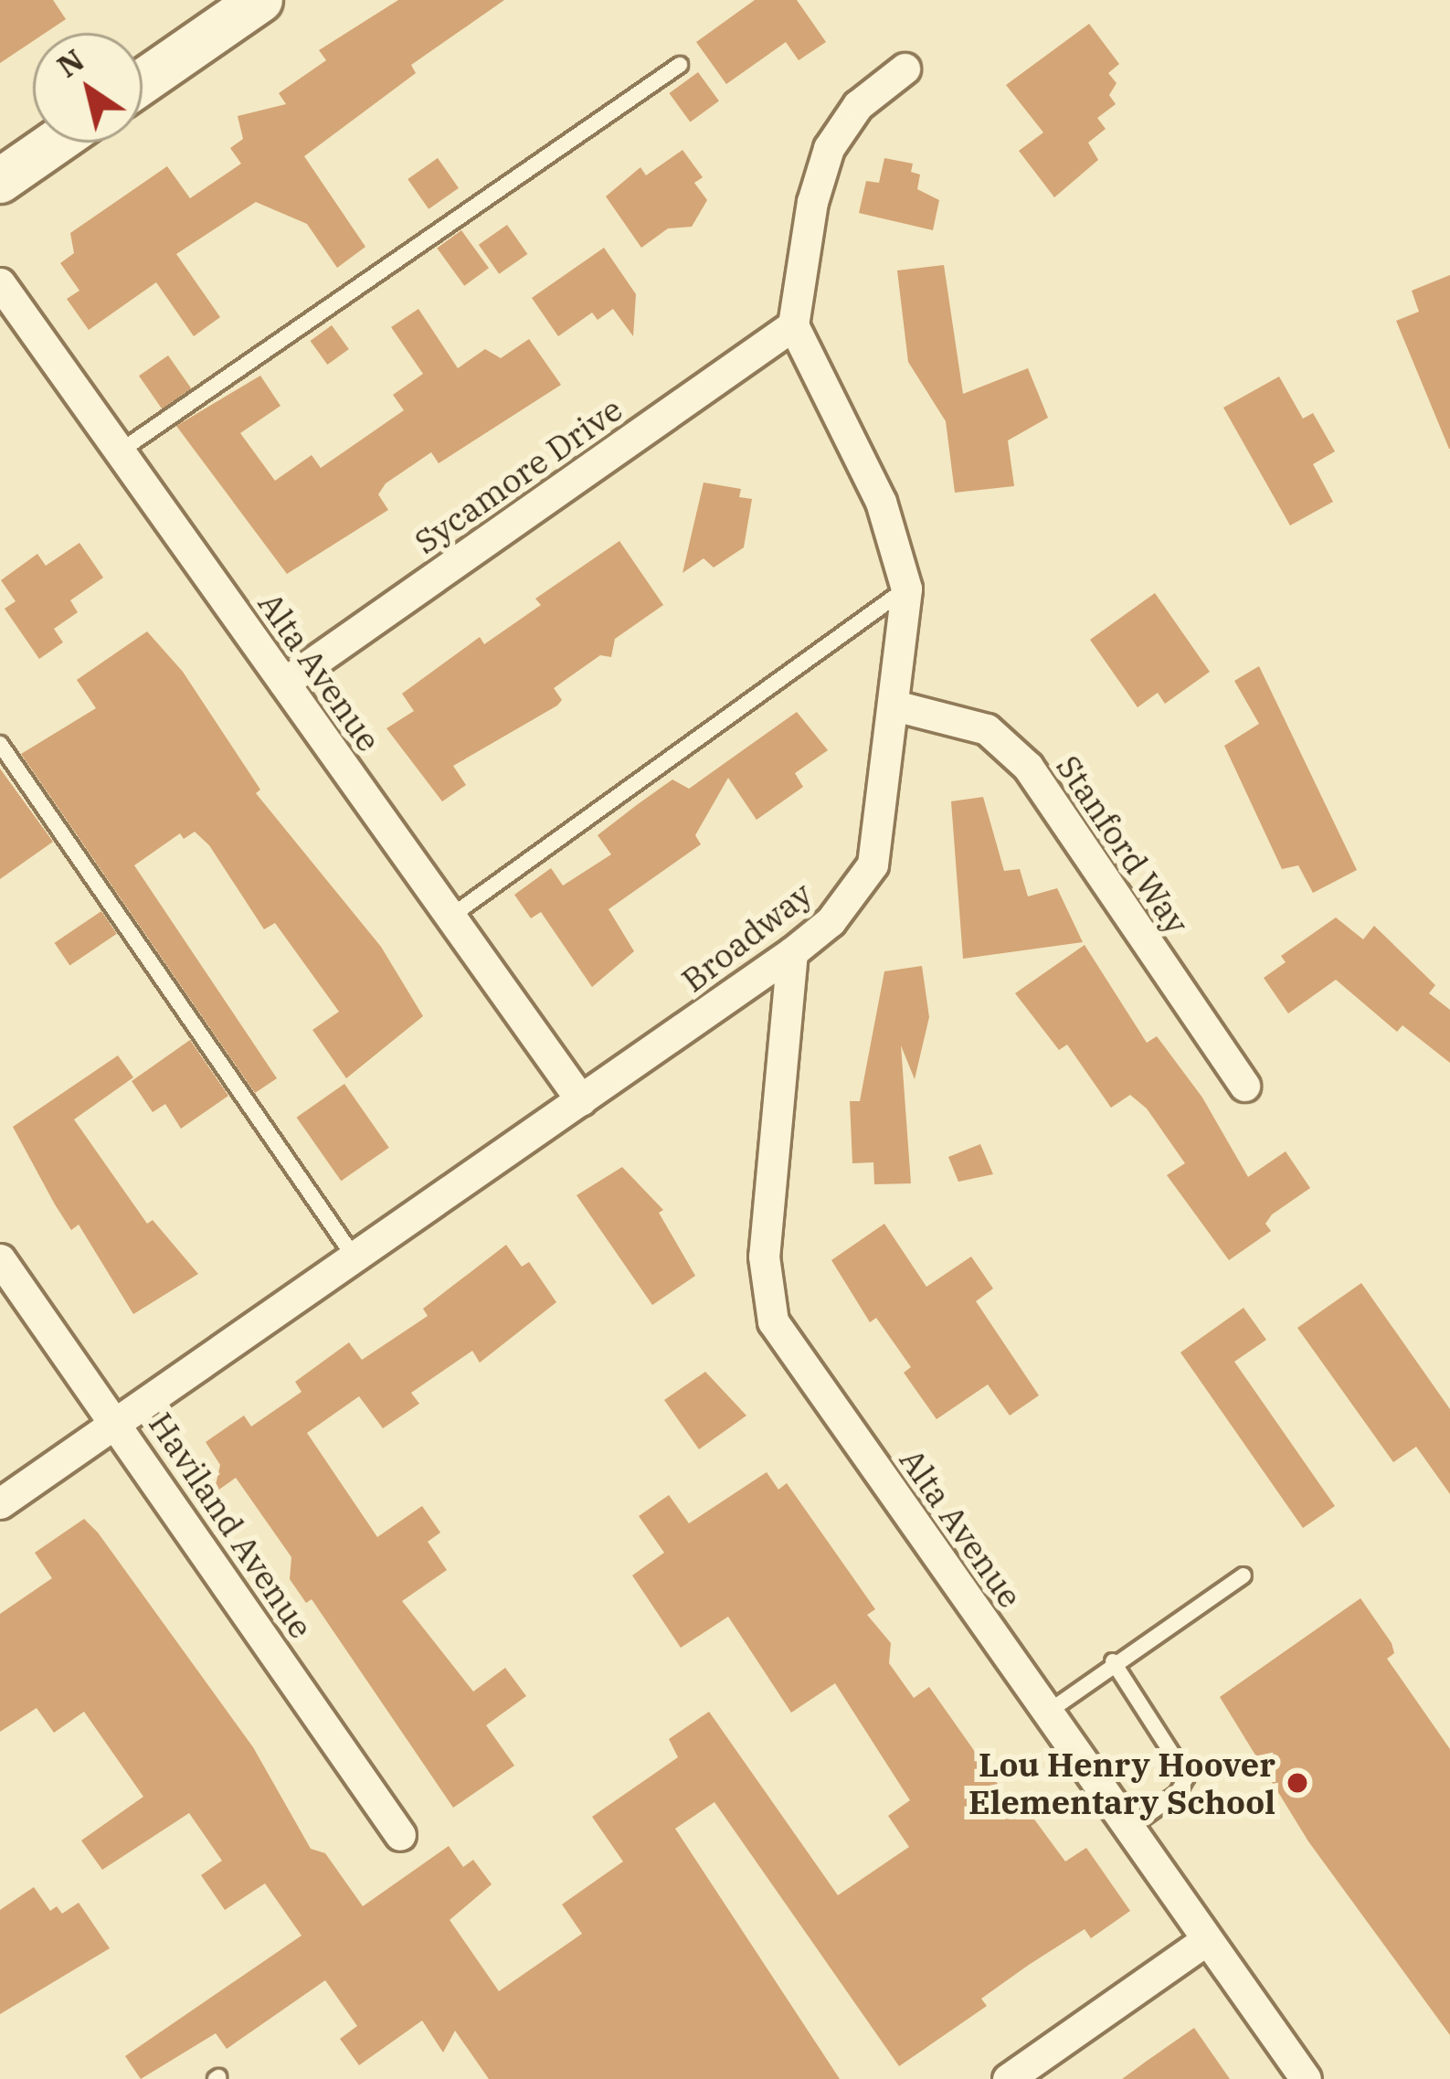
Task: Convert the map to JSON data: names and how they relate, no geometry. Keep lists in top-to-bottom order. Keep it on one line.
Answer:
{"streets":{"street":["Sycamore Drive","Alta Avenue","Stanford Way","Broadway","Haviland Avenue"]},"crossings":[["Sycamore Drive","Alta Avenue"],["Sycamore Drive","Broadway"],["Alta Avenue","Broadway"],["Stanford Way","Broadway"],["Broadway","Haviland Avenue"]],"places":["Lou Henry Hoover Elementary School"],"north":"top left"}
